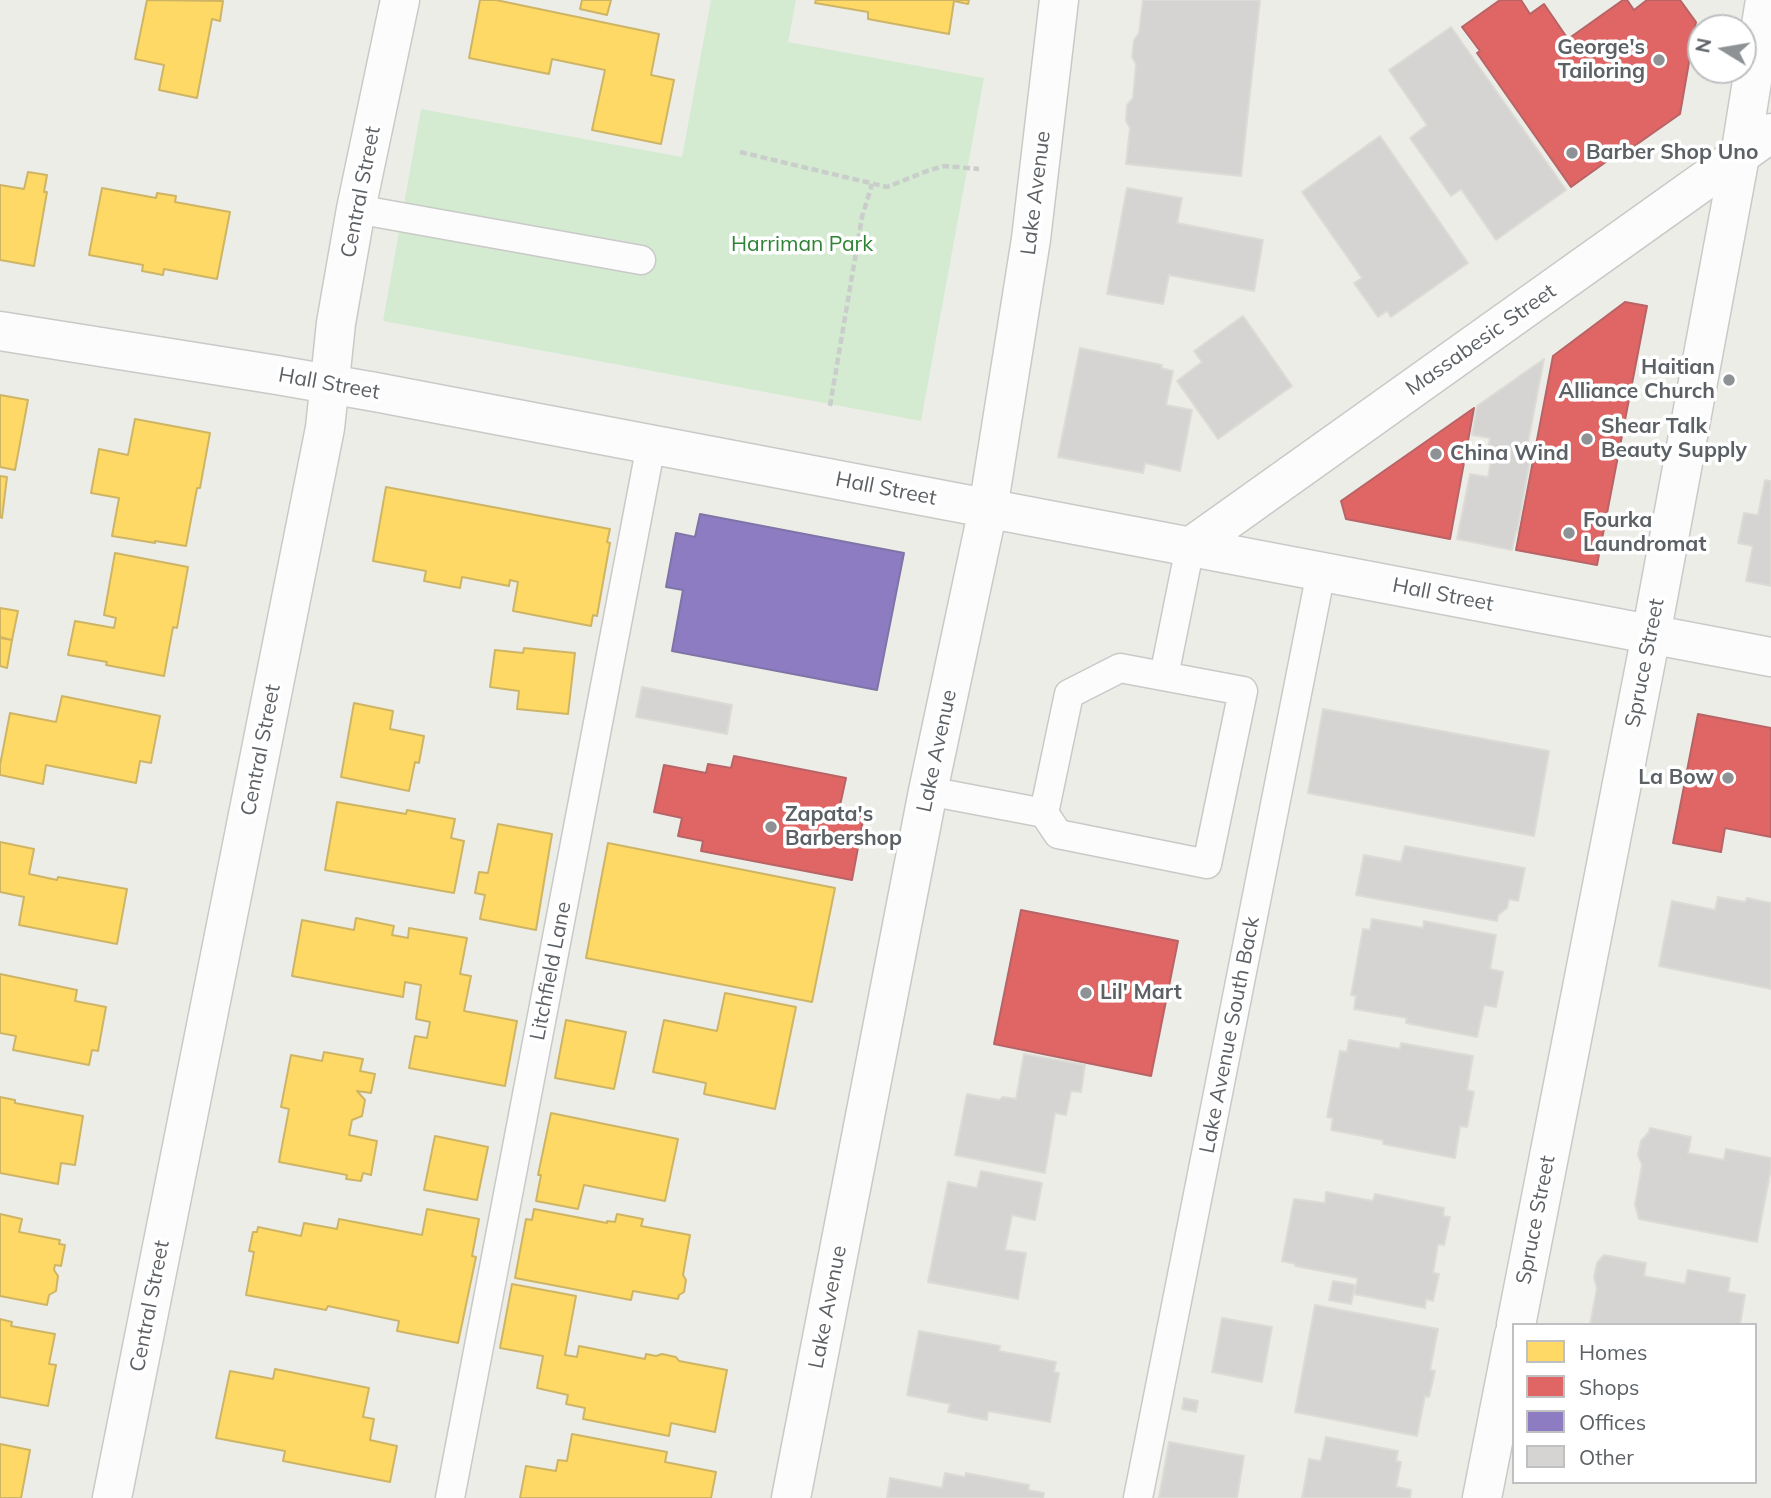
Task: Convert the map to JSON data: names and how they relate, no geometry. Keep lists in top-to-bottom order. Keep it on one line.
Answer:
{"streets":{"street":["Central Street","Lake Avenue","Massabesic Street","Hall Street","Spruce Street"],"lane":["Litchfield Lane","Lake Avenue South Back"]},"crossings":[["Central Street","Hall Street"],["Lake Avenue","Hall Street"],["Massabesic Street","Hall Street"],["Massabesic Street","Spruce Street"],["Hall Street","Spruce Street"],["Hall Street","Litchfield Lane"],["Hall Street","Lake Avenue South Back"]],"parks":["Harriman Park"],"places":["George's Tailoring","Barber Shop Uno","Haitian Alliance Church","Shear Talk Beauty Supply","China Wind","Fourka Laundromat","La Bow","Zapata's Barbershop","Lil' Mart"],"legend":["Homes","Shops","Offices","Other"],"north":"left"}
